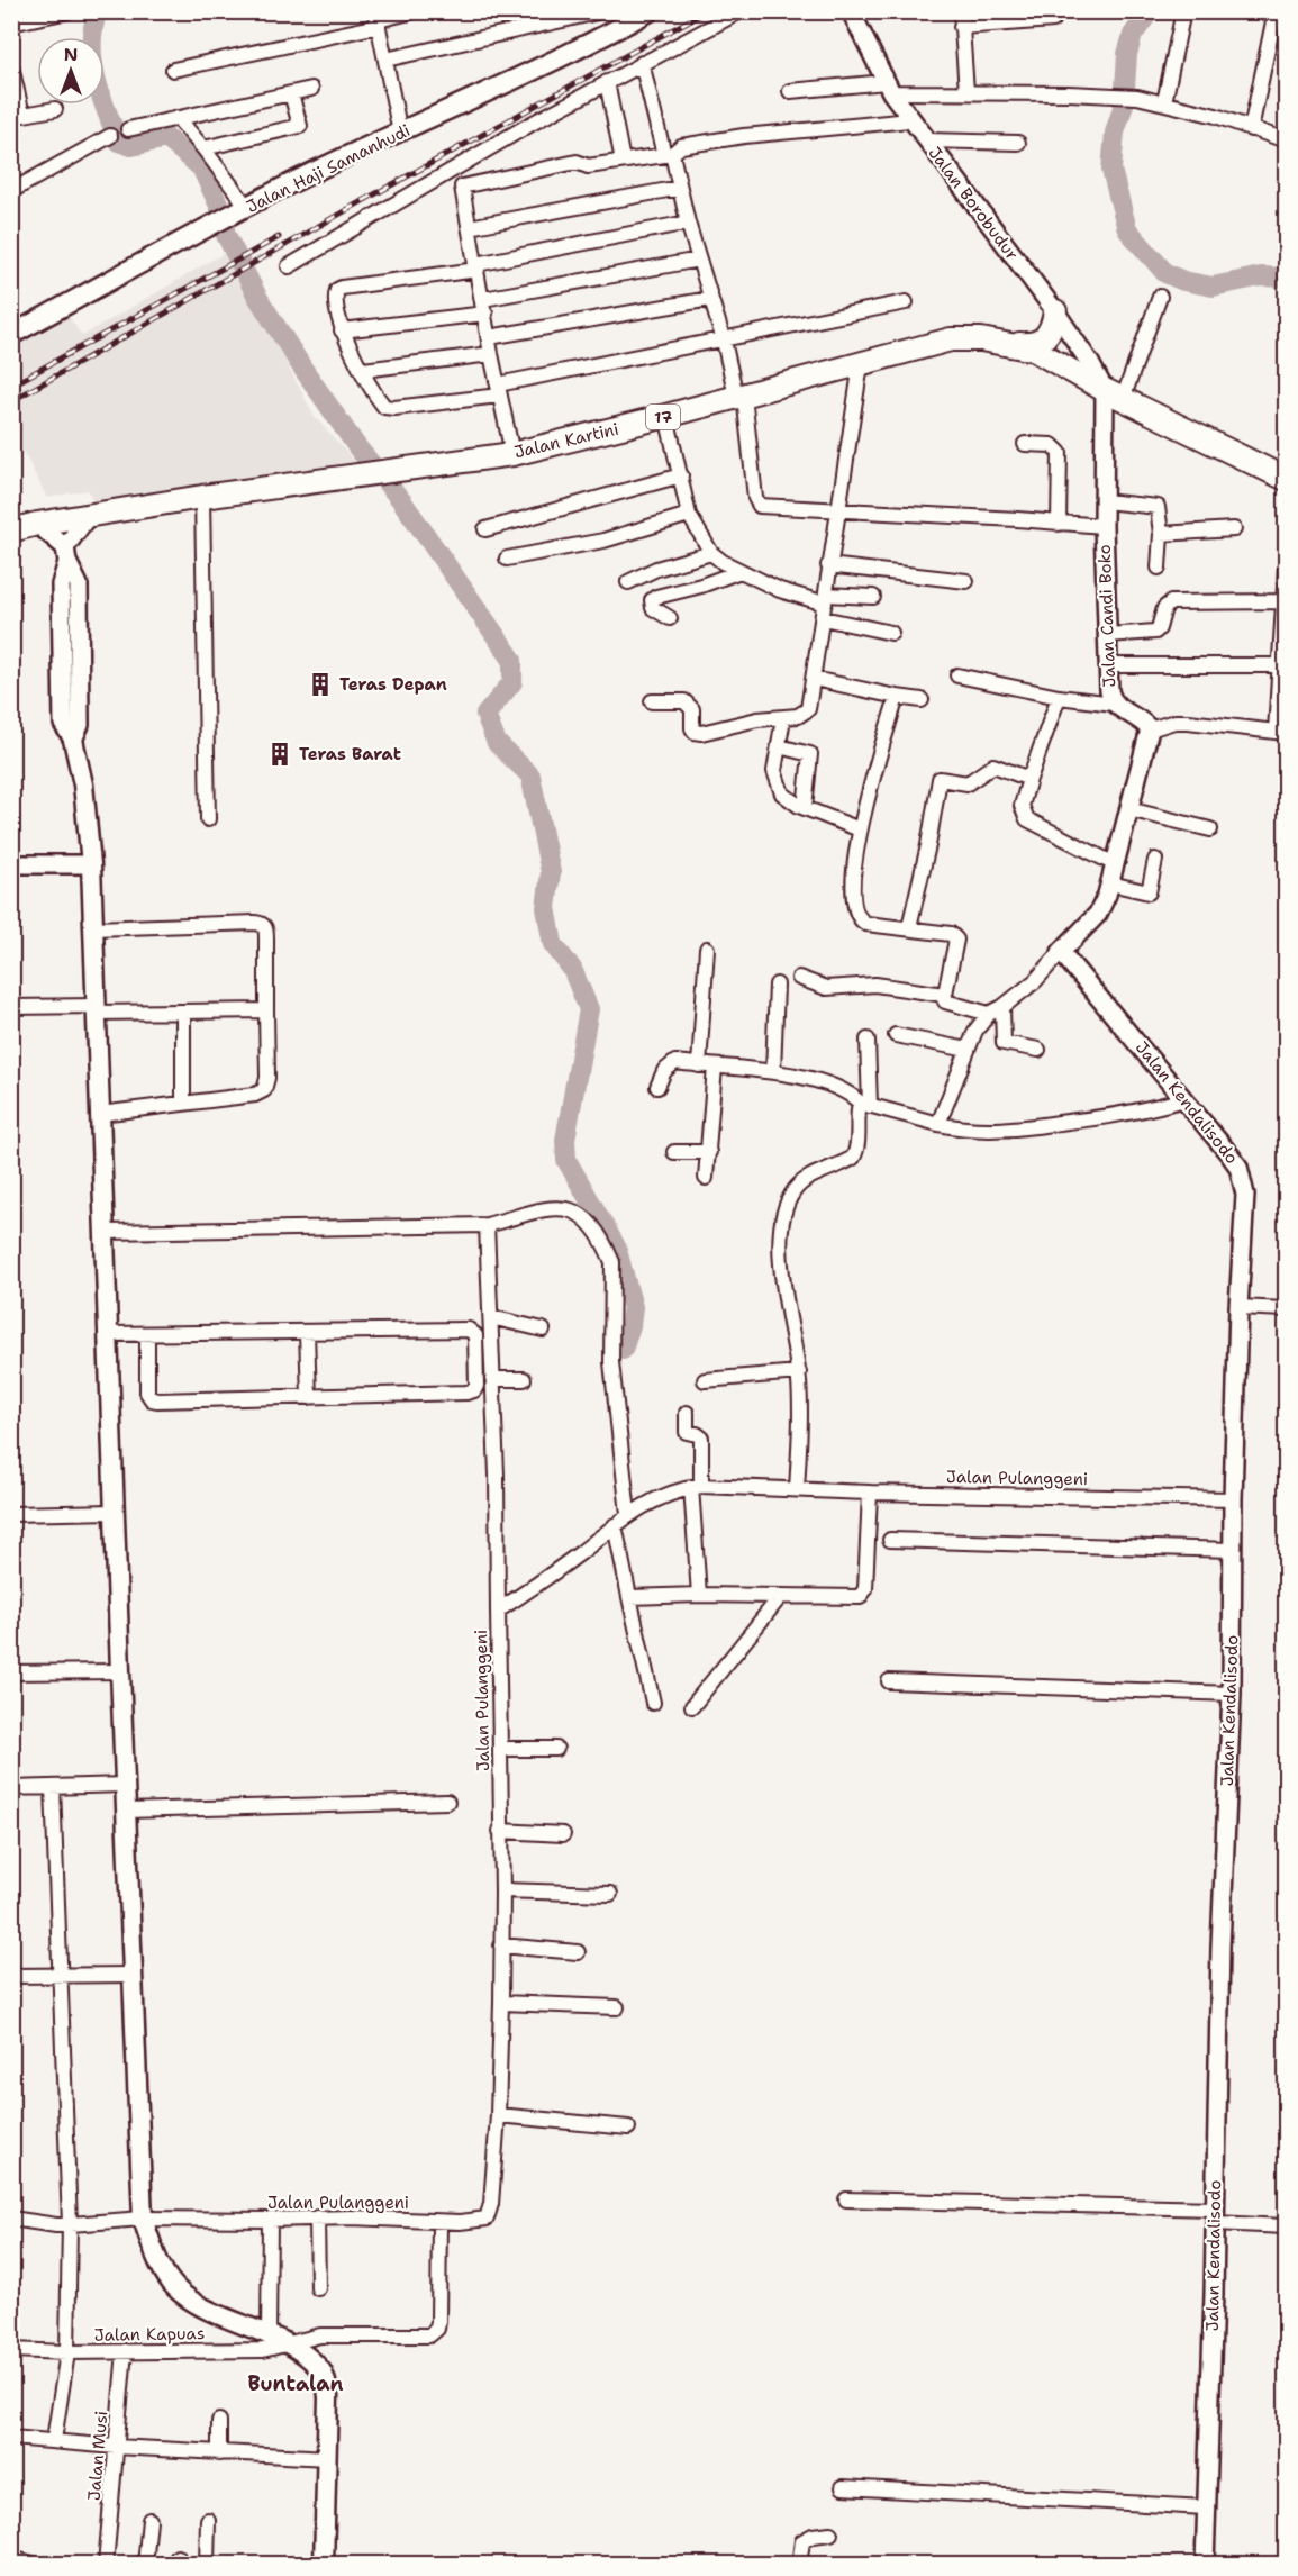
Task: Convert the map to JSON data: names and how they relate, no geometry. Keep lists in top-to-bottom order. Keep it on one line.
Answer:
{"streets":{"highway":["17","Jalan Kartini"],"main road":["Jalan Haji Samanhudi"],"street":["Jalan Borobudur","Jalan Candi Boko","Jalan Kendalisodo","Jalan Pulanggeni","Jalan Kapuas","Jalan Musi"]},"crossings":[["Jalan Borobudur","17"],["Jalan Borobudur","Jalan Kartini"],["Jalan Borobudur","Jalan Candi Boko"],["17","Jalan Kartini"],["17","Jalan Candi Boko"],["Jalan Kartini","Jalan Candi Boko"],["Jalan Kendalisodo","Jalan Pulanggeni"],["Jalan Pulanggeni","Jalan Kapuas"],["Jalan Kapuas","Jalan Musi"]],"districts":["Buntalan"],"places":{"building":["Teras Depan","Teras Barat"]},"north":"top"}
